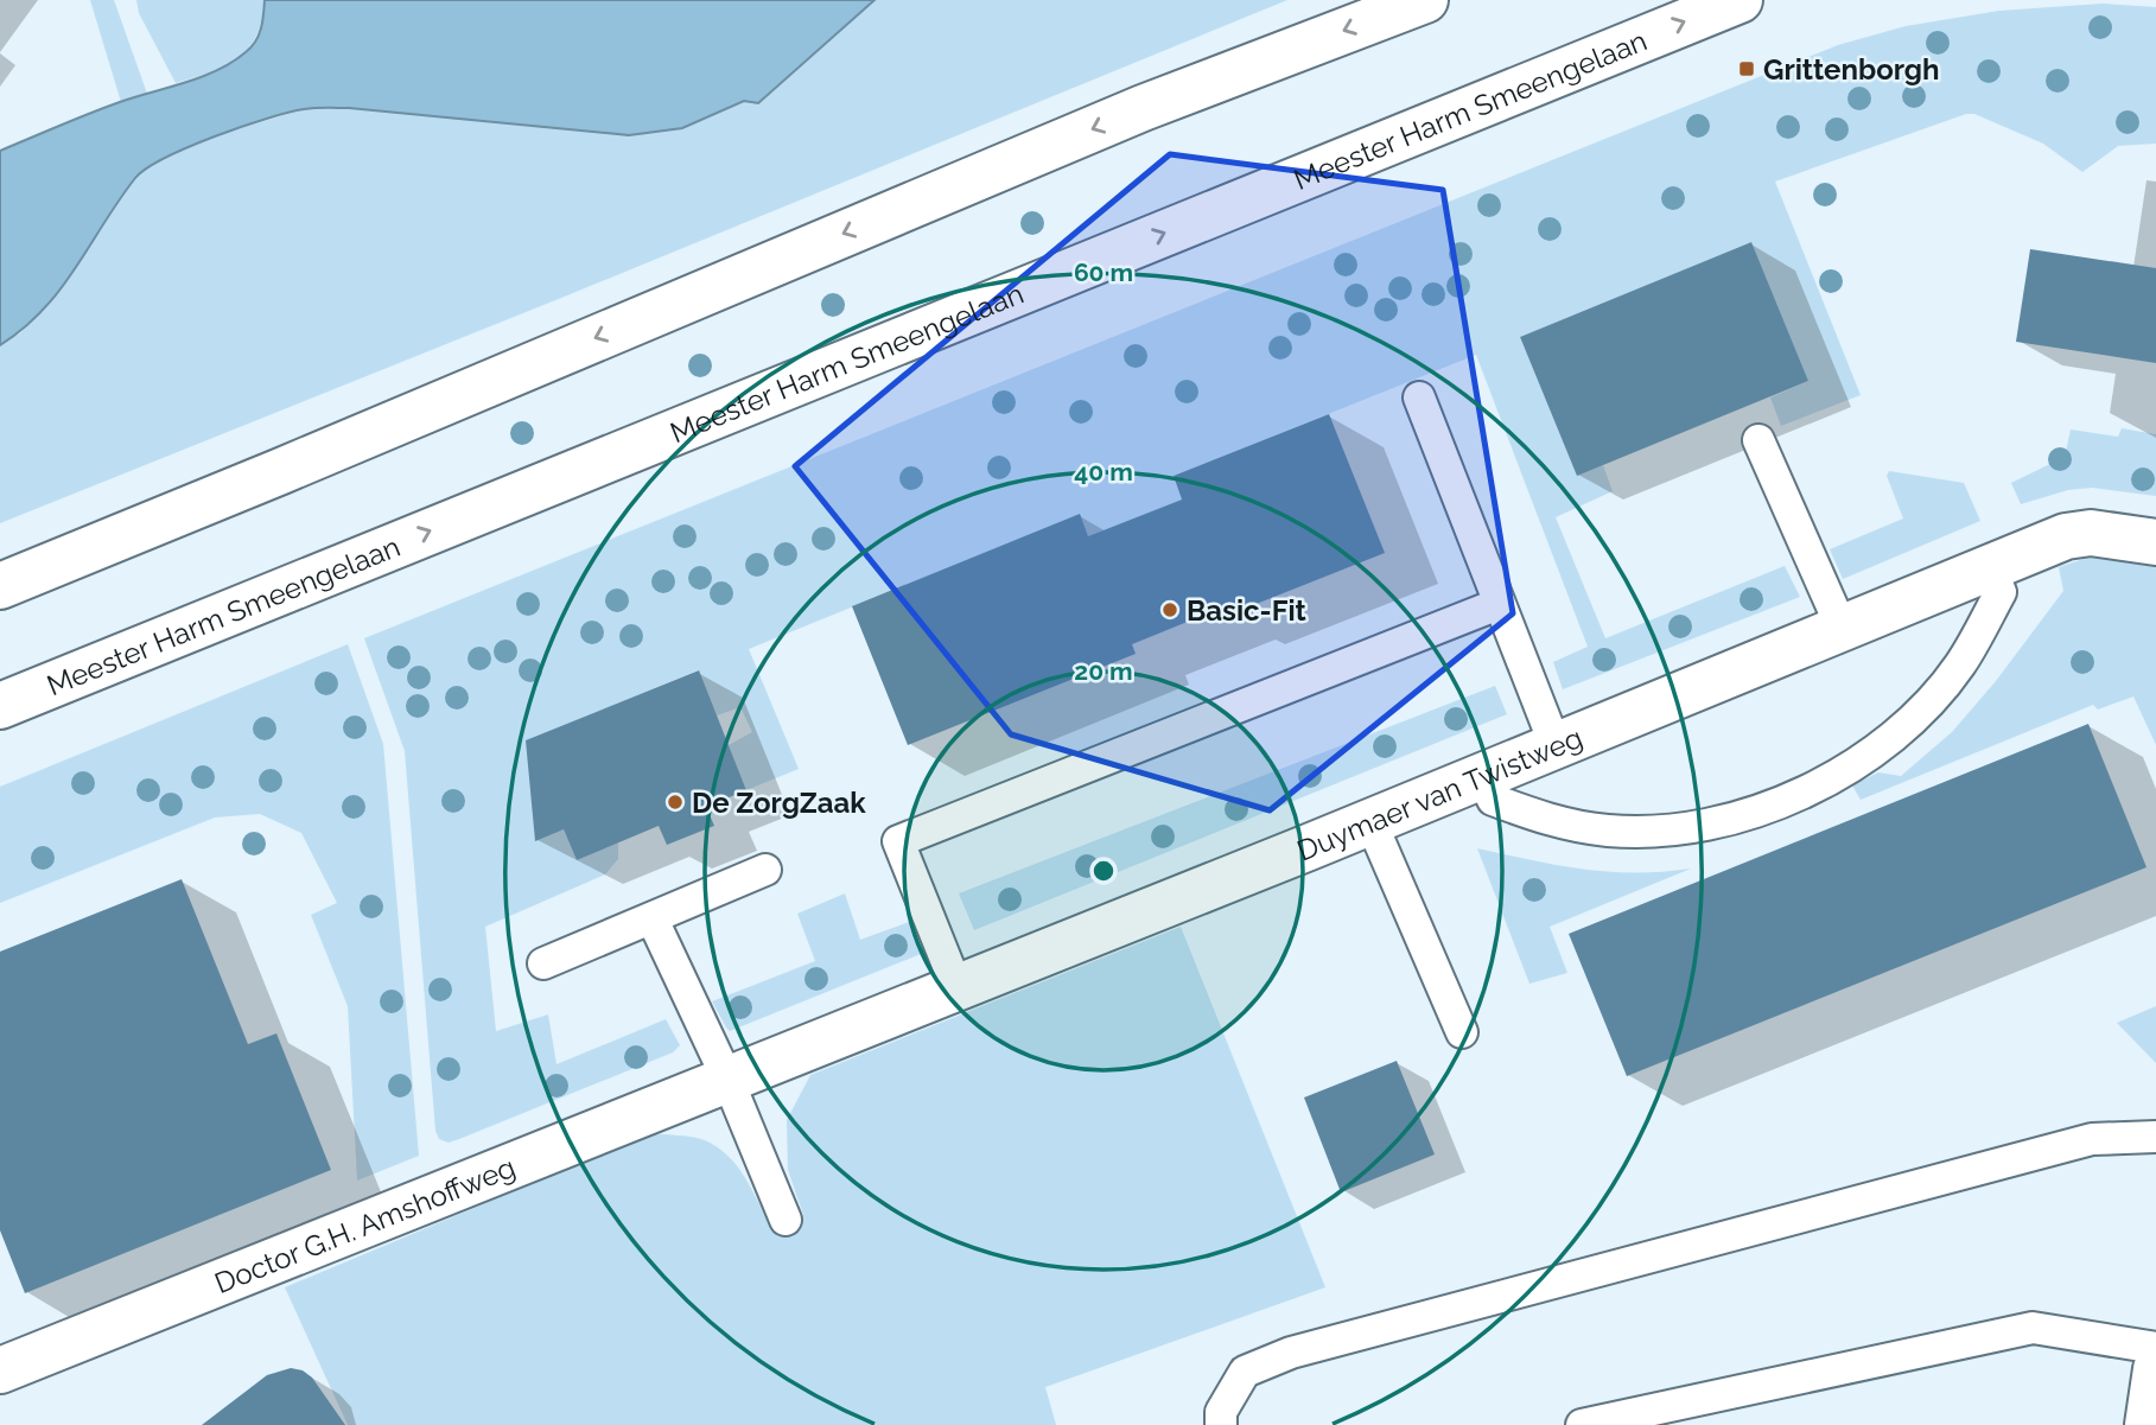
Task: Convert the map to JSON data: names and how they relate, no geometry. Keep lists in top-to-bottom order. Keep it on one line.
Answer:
{"streets":{"street":["Meester Harm Smeengelaan","Duymaer van Twistweg","Doctor G.H. Amshoffweg"]},"crossings":[["Duymaer van Twistweg","Doctor G.H. Amshoffweg"]],"places":{"transit":["Grittenborgh"],"other":["Basic-Fit","De ZorgZaak"]},"rings":["60 m","40 m","20 m"]}
